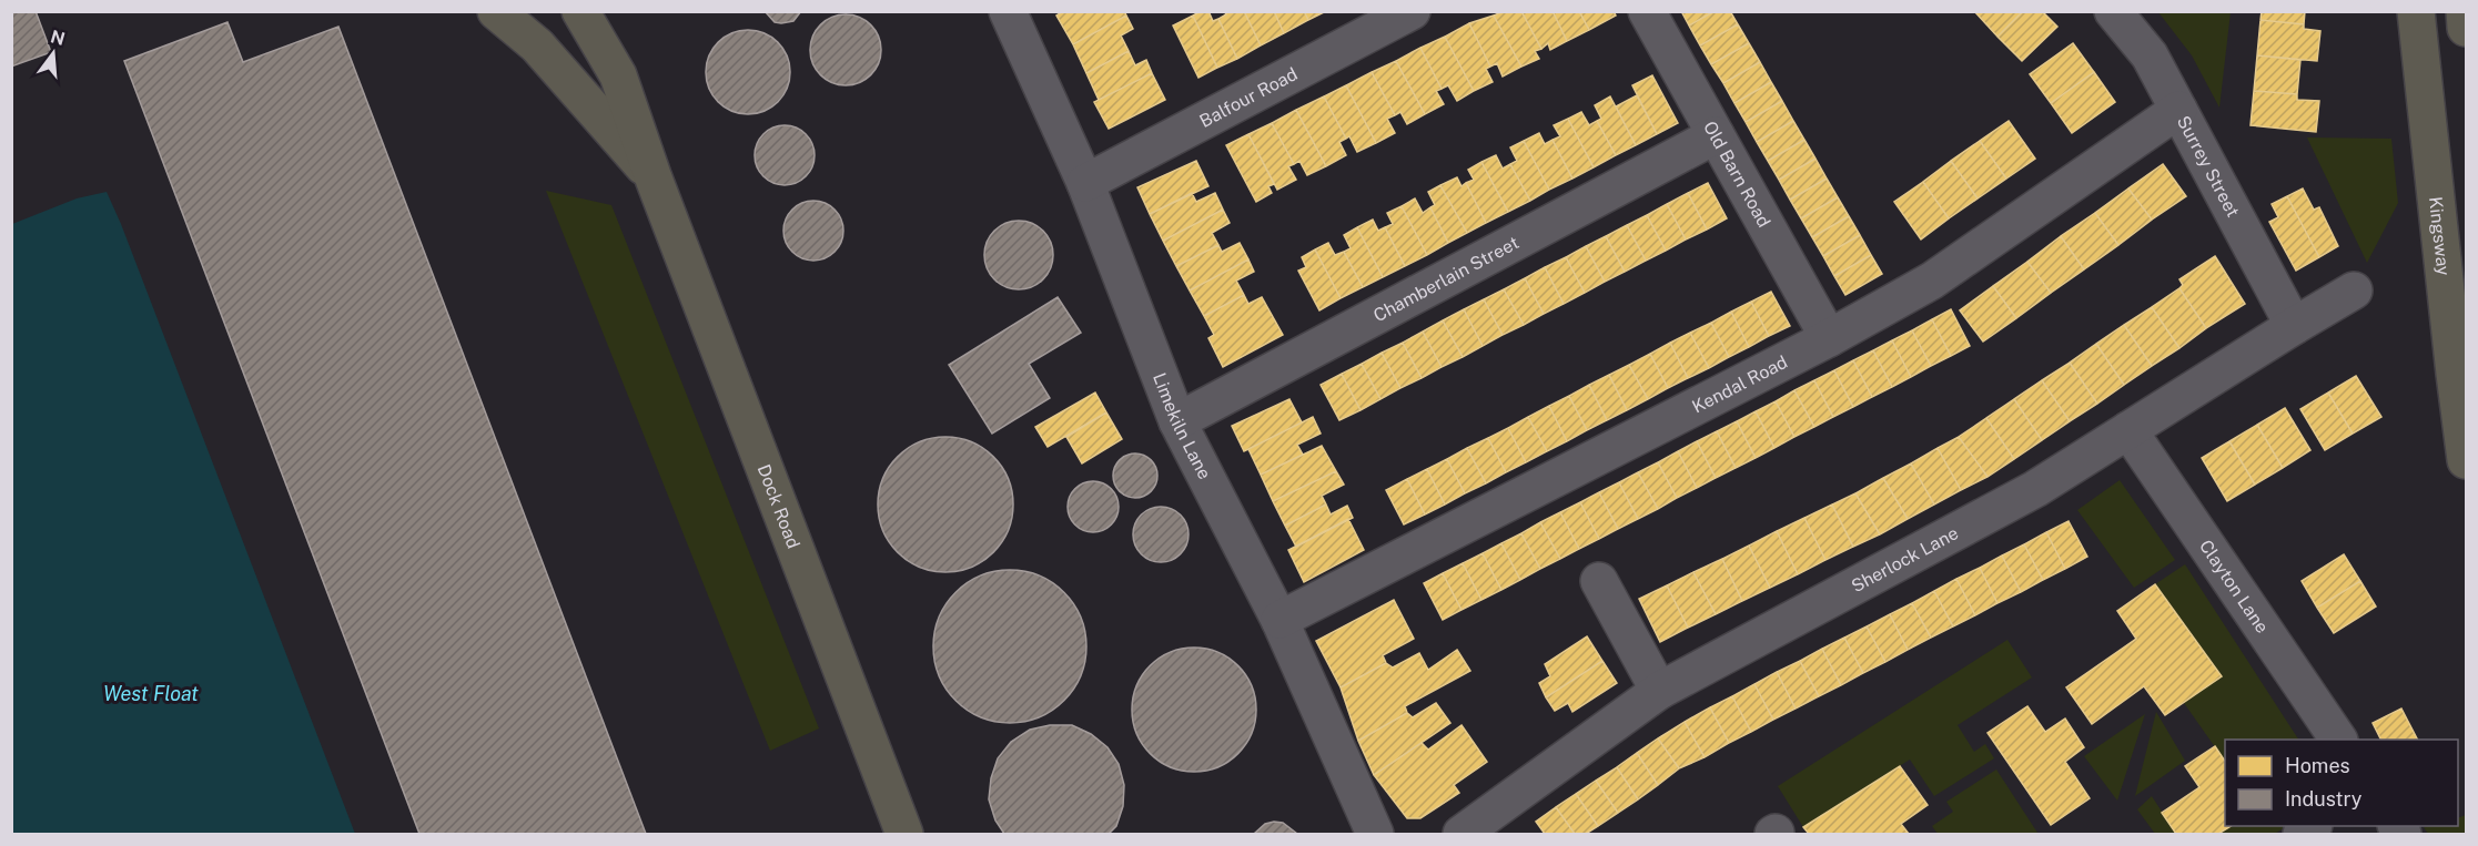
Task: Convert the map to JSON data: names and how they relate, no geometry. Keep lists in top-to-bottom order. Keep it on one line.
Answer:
{"streets":{"highway":["Kingsway","Dock Road"],"street":["Balfour Road","Surrey Street","Old Barn Road","Chamberlain Street","Kendal Road","Limekiln Lane","Sherlock Lane","Clayton Lane"]},"crossings":[["Balfour Road","Limekiln Lane"],["Surrey Street","Kendal Road"],["Surrey Street","Sherlock Lane"],["Old Barn Road","Chamberlain Street"],["Old Barn Road","Kendal Road"],["Chamberlain Street","Limekiln Lane"],["Kendal Road","Limekiln Lane"],["Sherlock Lane","Clayton Lane"]],"water":["West Float"],"legend":["Homes","Industry"],"north":"top"}
